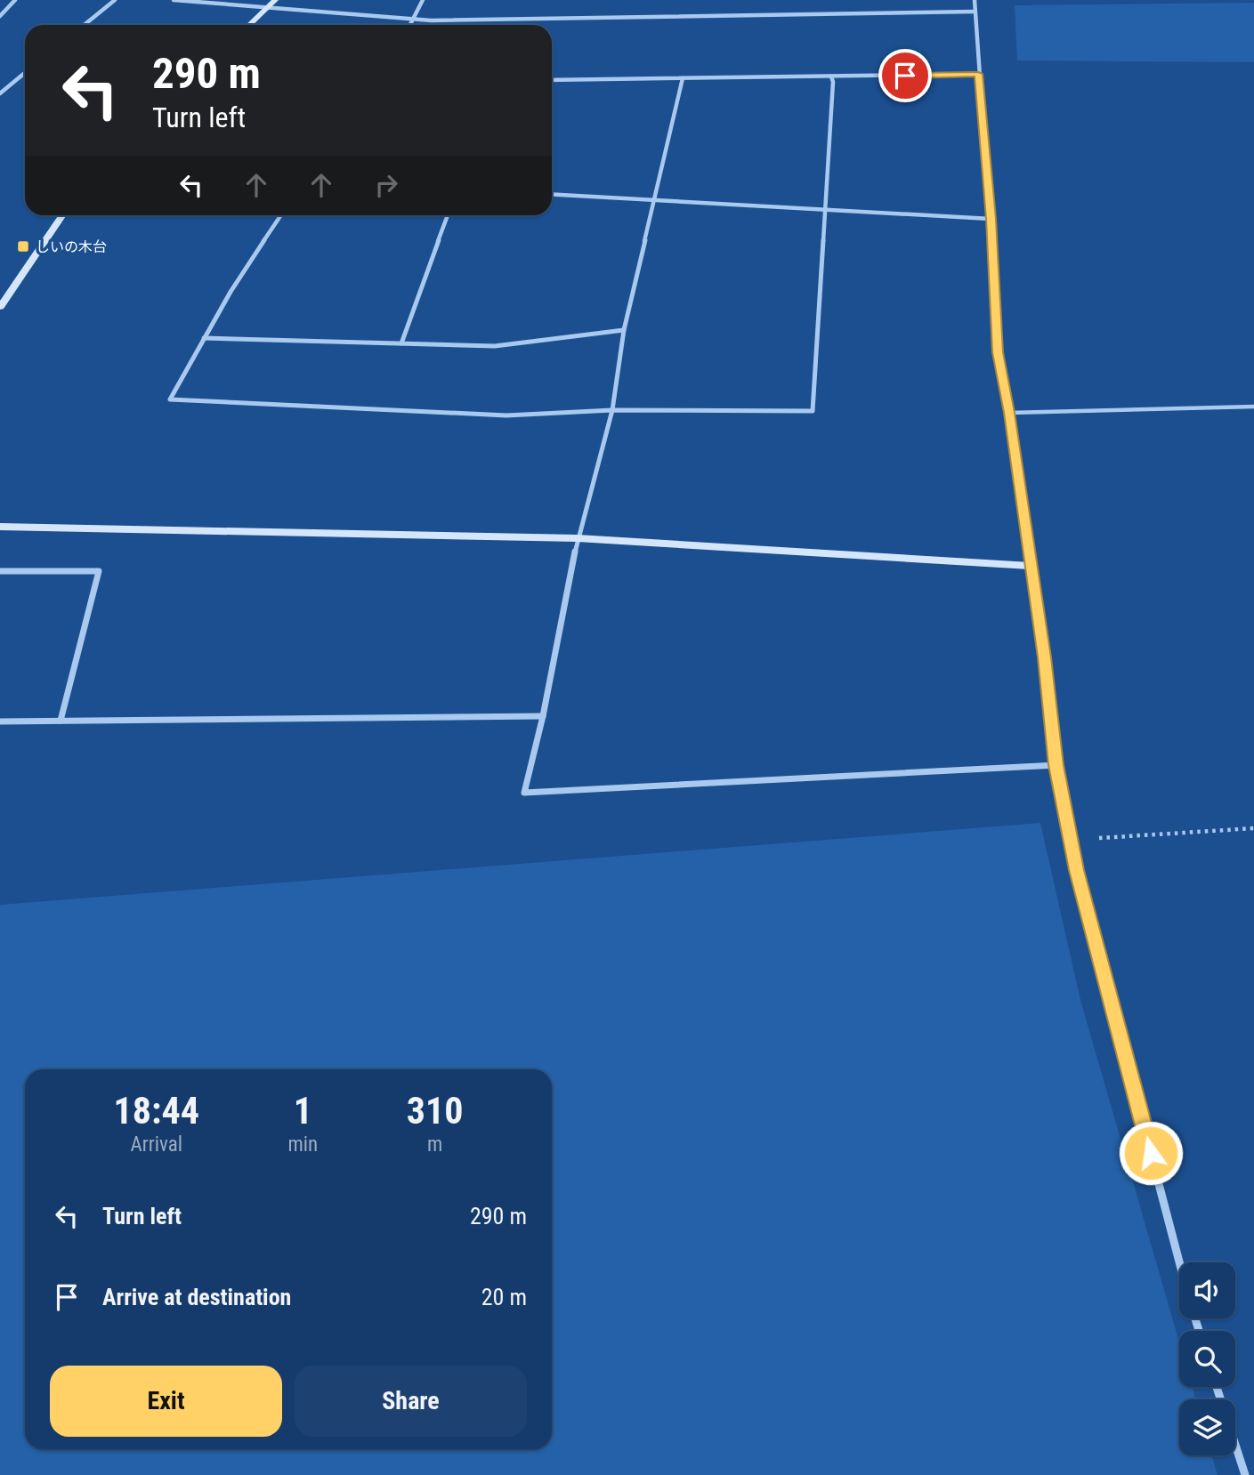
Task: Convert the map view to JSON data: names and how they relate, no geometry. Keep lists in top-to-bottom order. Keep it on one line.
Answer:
{"places":{"transit":["しいの木台"]},"page":{"turn":["290 m","Turn left"],"eta":["18:44","Arrival","1","min","310","m"],"list":[{"name":"Turn left","value":"290 m"},{"name":"Arrive at destination","value":"20 m"}],"buttons":["Exit","Share"]}}
